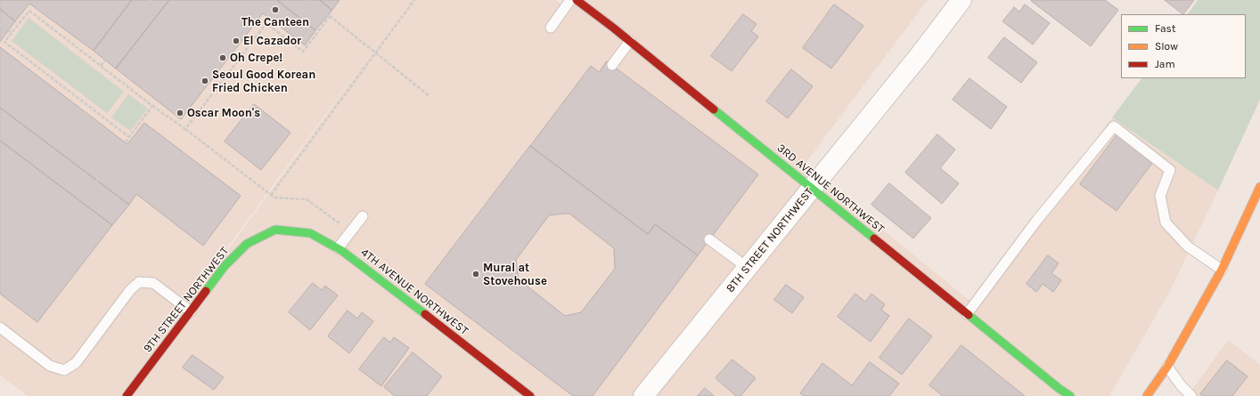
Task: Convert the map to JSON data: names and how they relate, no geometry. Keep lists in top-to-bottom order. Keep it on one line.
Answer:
{"streets":{"street":["3RD AVENUE NORTHWEST","8TH STREET NORTHWEST","4TH AVENUE NORTHWEST","9TH STREET NORTHWEST"]},"crossings":[["3RD AVENUE NORTHWEST","8TH STREET NORTHWEST"],["4TH AVENUE NORTHWEST","9TH STREET NORTHWEST"]],"places":["The Canteen","El Cazador","Oh Crepe!","Seoul Good Korean Fried Chicken","Oscar Moon's","Mural at Stovehouse"],"legend":["Fast","Slow","Jam"]}
